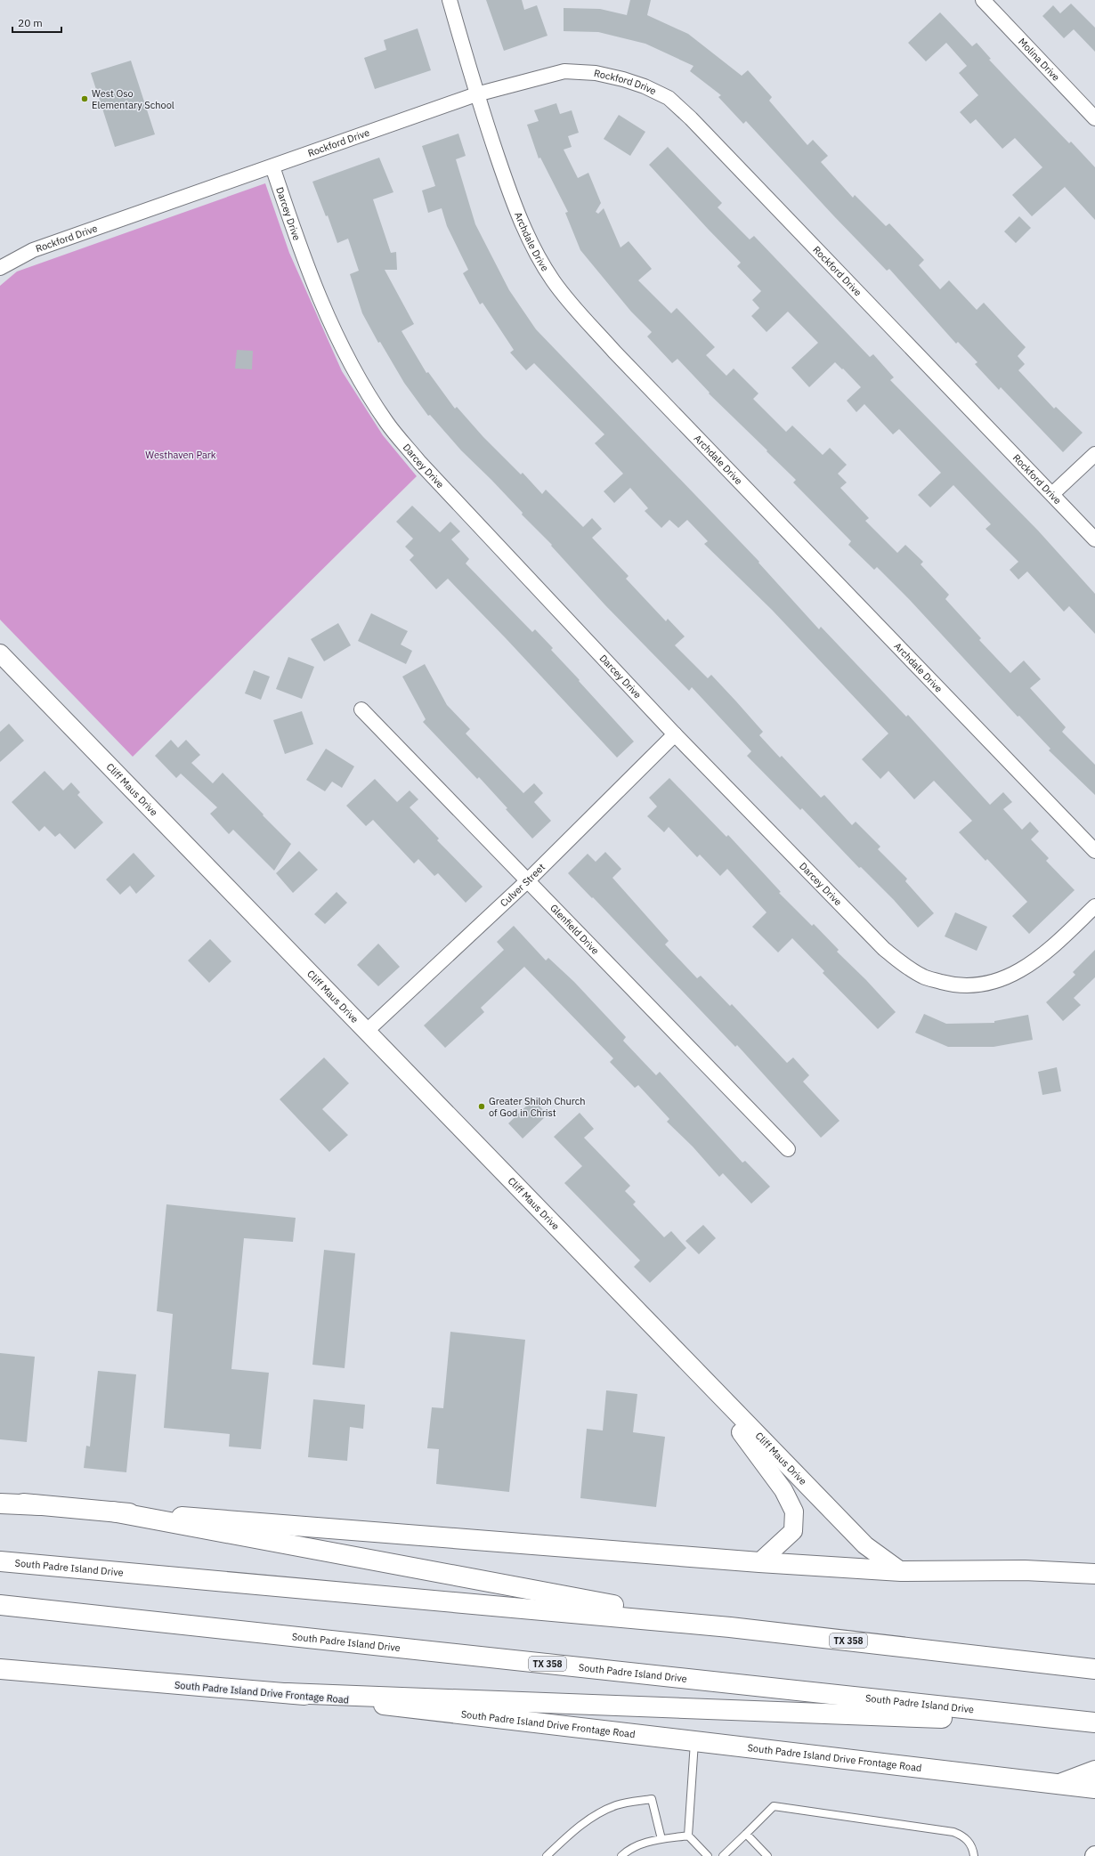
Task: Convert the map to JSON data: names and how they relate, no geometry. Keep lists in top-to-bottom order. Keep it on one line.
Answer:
{"streets":{"main road":["South Padre Island Drive","TX 358","South Padre Island Drive Frontage Road"],"street":["Molina Drive","Rockford Drive","Darcey Drive","Archdale Drive","Cliff Maus Drive","Culver Street","Glenfield Drive"]},"crossings":[["Rockford Drive","Darcey Drive"],["Rockford Drive","Archdale Drive"],["Darcey Drive","Culver Street"],["Cliff Maus Drive","Culver Street"],["Culver Street","Glenfield Drive"]],"parks":["Westhaven Park"],"places":["West Oso Elementary School","Greater Shiloh Church of God in Christ"],"scale_bar":"20 m"}
